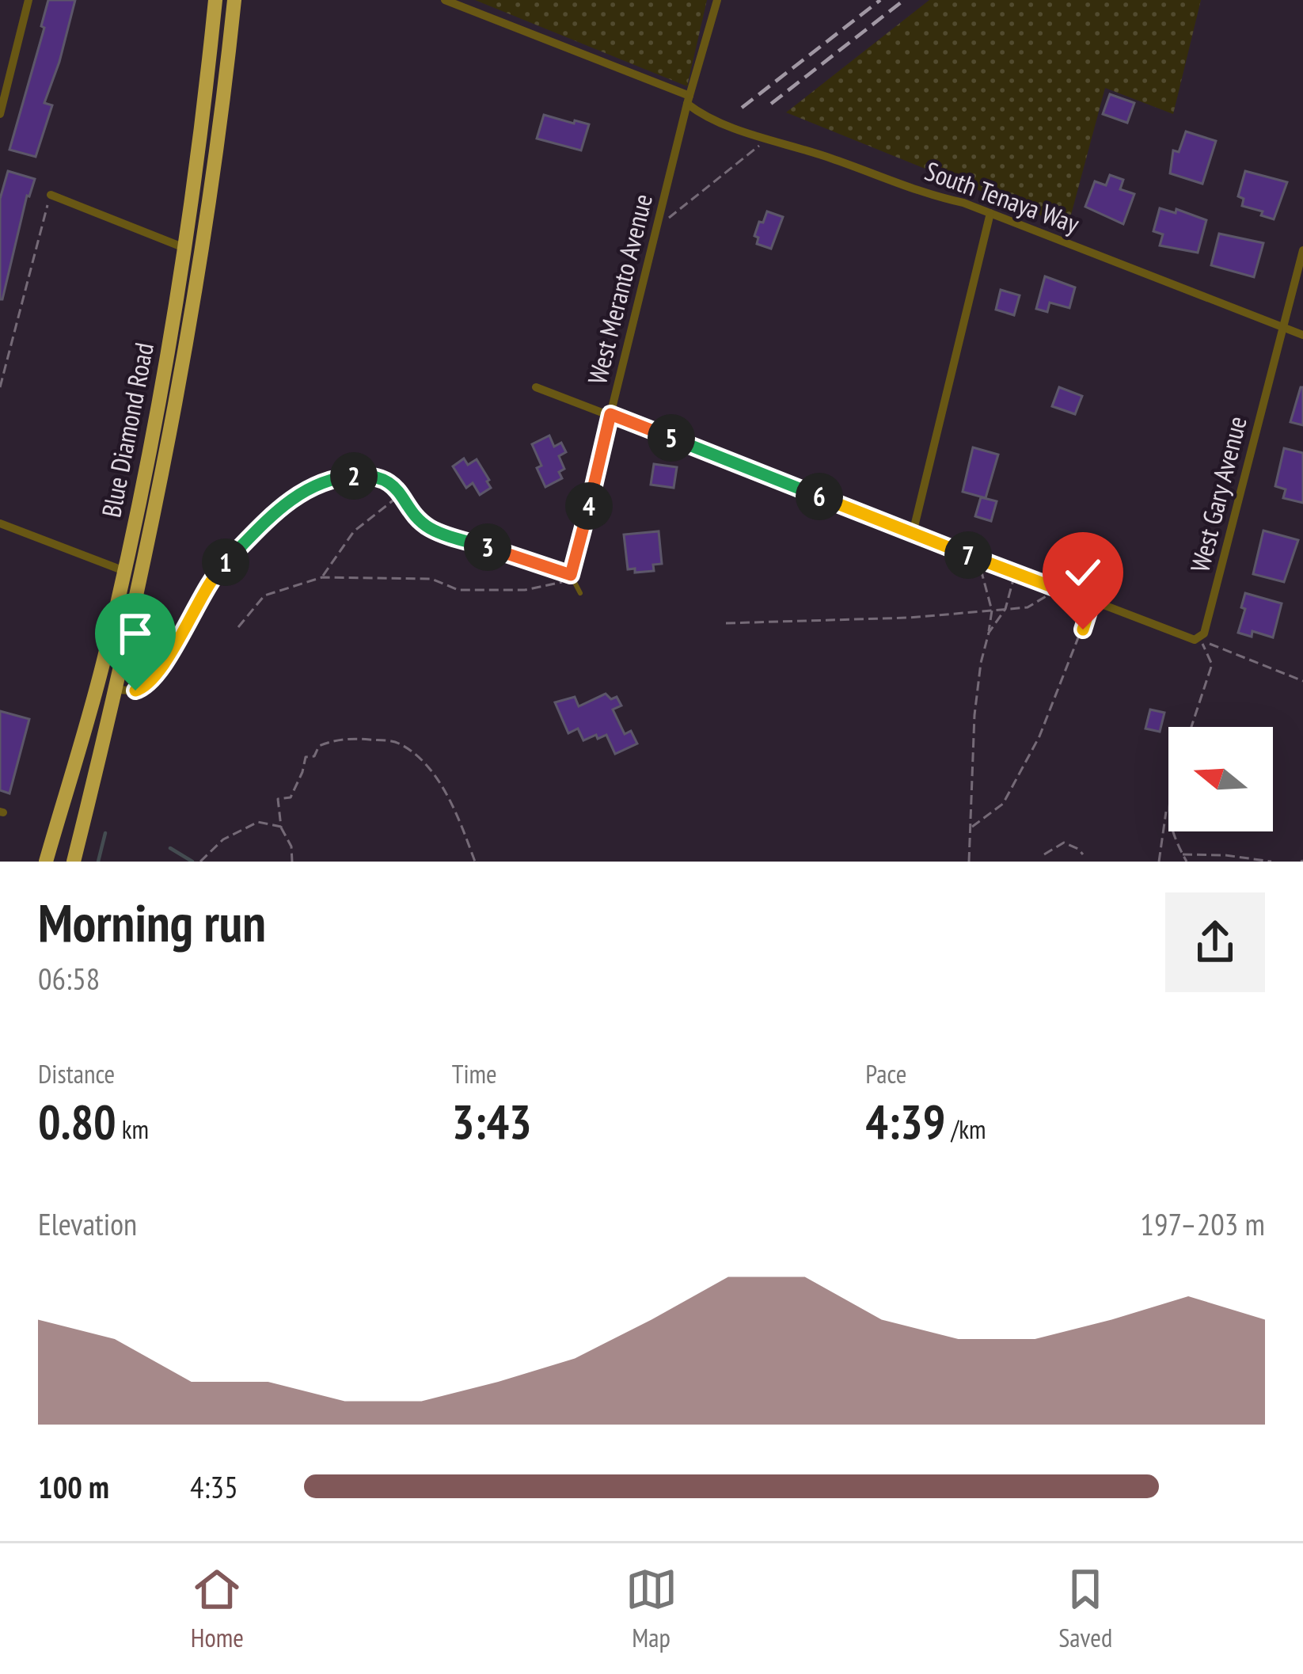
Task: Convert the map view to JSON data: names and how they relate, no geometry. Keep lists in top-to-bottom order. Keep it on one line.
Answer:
{"streets":{"highway":["Blue Diamond Road"],"street":["South Tenaya Way","West Meranto Avenue","West Gary Avenue"]},"crossings":[["South Tenaya Way","West Meranto Avenue"],["South Tenaya Way","West Gary Avenue"]],"north":"left","page":{"pins":["5","2","6","4","3","7","1"],"heading":["Morning run","06:58"],"stats":[["Distance","0.80 km"],["Time","3:43"],["Pace","4:39 /km"]],"chart":["Elevation","197–203 m"],"list":[{"name":"100 m","note":"4:35"}],"tabs":["Home","Map","Saved"]}}
